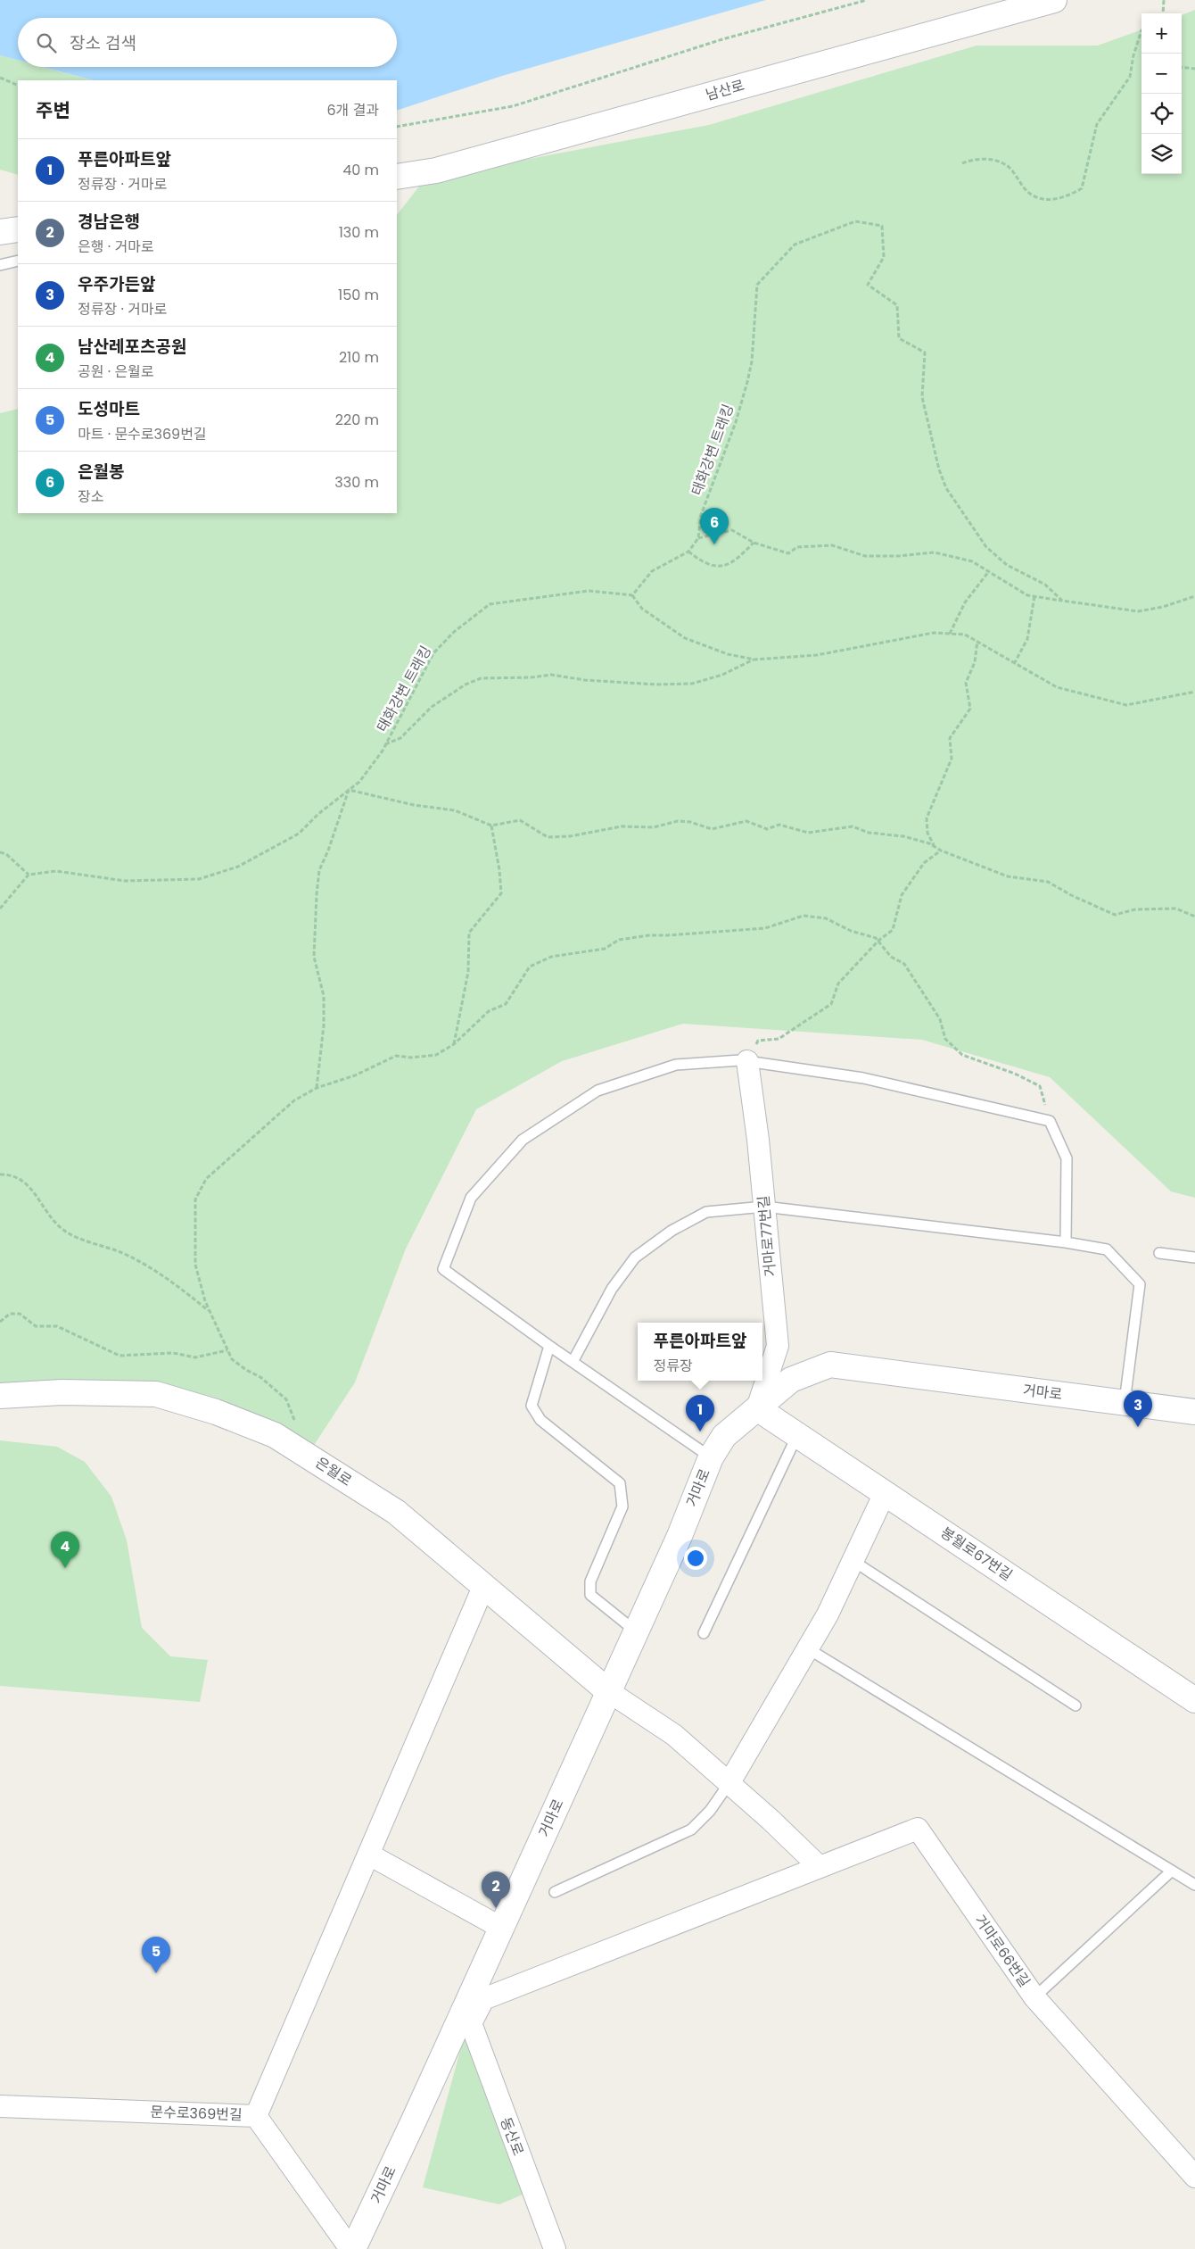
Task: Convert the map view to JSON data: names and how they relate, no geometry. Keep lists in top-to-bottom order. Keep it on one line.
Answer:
{"streets":{"main road":["남산로","거마로","은월로","봉월로67번길"],"street":["거마로77번길","거마로66번길","문수로369번길","동산로"],"path":["태화강변 트래킹"]},"crossings":[["거마로77번길","거마로"],["거마로77번길","봉월로67번길"],["거마로","은월로"],["거마로","봉월로67번길"],["거마로","문수로369번길"],["거마로66번길","동산로"]],"page":{"map_buttons":["+","−"],"search":"장소 검색","heading":["주변","6개 결과"],"list":[{"mark":"1","name":"푸른아파트앞","note":"정류장 · 거마로","value":"40 m"},{"mark":"2","name":"경남은행","note":"은행 · 거마로","value":"130 m"},{"mark":"3","name":"우주가든앞","note":"정류장 · 거마로","value":"150 m"},{"mark":"4","name":"남산레포츠공원","note":"공원 · 은월로","value":"210 m"},{"mark":"5","name":"도성마트","note":"마트 · 문수로369번길","value":"220 m"},{"mark":"6","name":"은월봉","note":"장소","value":"330 m"}],"pins":["6","3","1","4","2","5"],"popup":["푸른아파트앞","정류장"]}}
